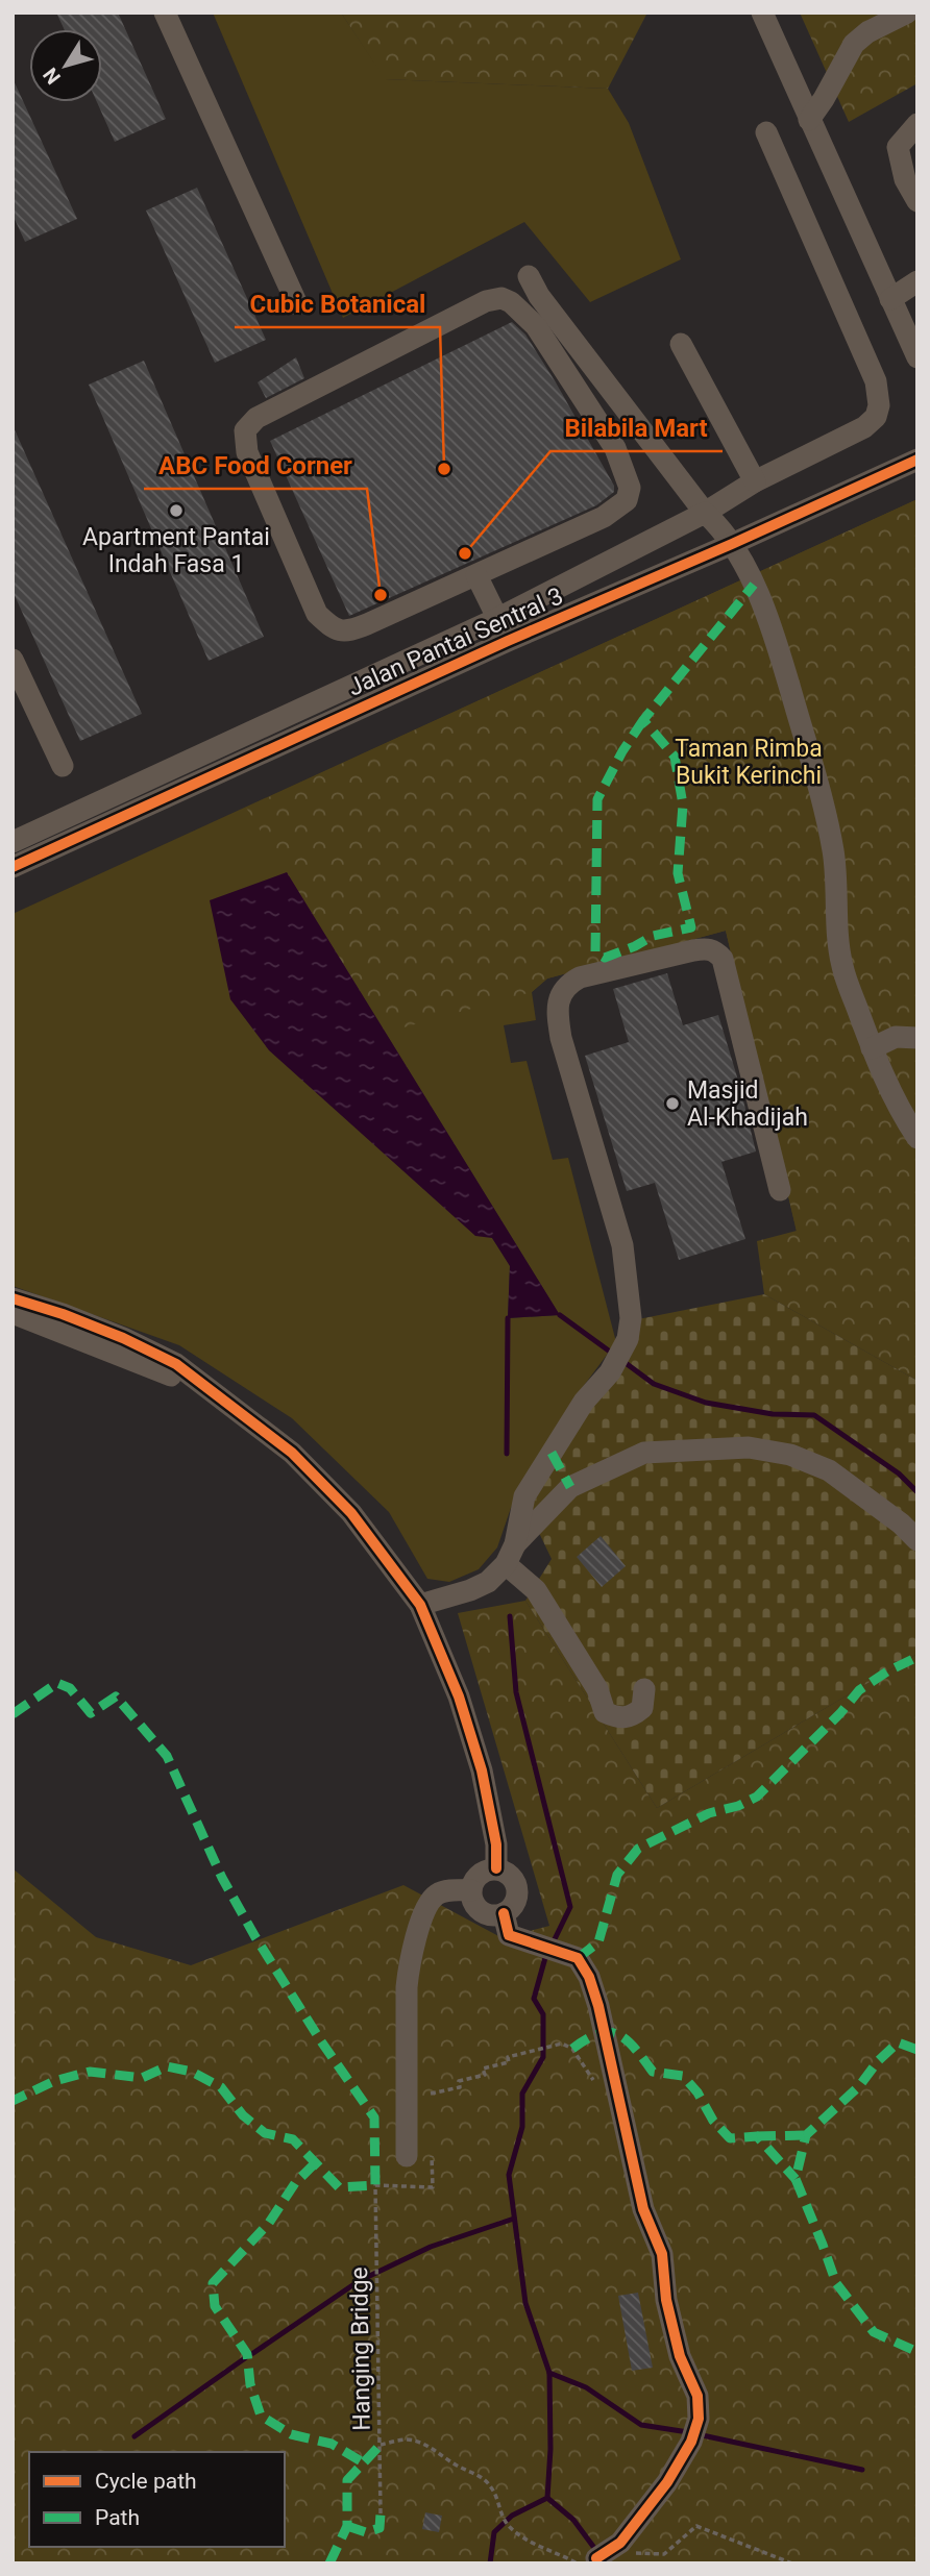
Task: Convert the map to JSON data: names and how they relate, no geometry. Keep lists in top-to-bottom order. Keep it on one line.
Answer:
{"streets":{"street":["Jalan Pantai Sentral 3"],"path":["Hanging Bridge"]},"parks":["Taman Rimba Bukit Kerinchi"],"places":["Cubic Botanical","Apartment Pantai Indah Fasa 1","Bilabila Mart","ABC Food Corner","Masjid Al-Khadijah"],"legend":["Cycle path","Path"],"north":"bottom left"}
